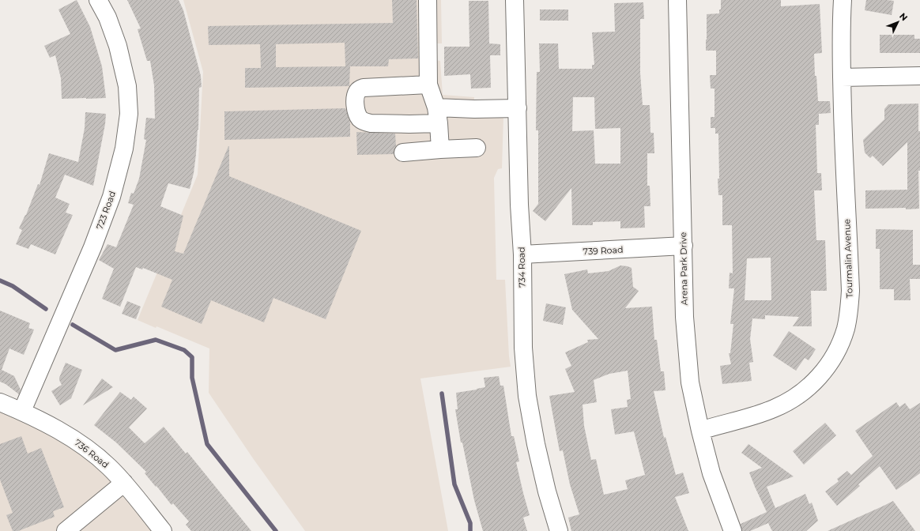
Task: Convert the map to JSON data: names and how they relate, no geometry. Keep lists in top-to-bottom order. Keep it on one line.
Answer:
{"streets":{"street":["723 Road","739 Road","Tourmalin Avenue","734 Road","Arena Park Drive","736 Road"]},"crossings":[["723 Road","736 Road"],["739 Road","734 Road"],["739 Road","Arena Park Drive"],["Tourmalin Avenue","Arena Park Drive"]],"north":"top right"}
